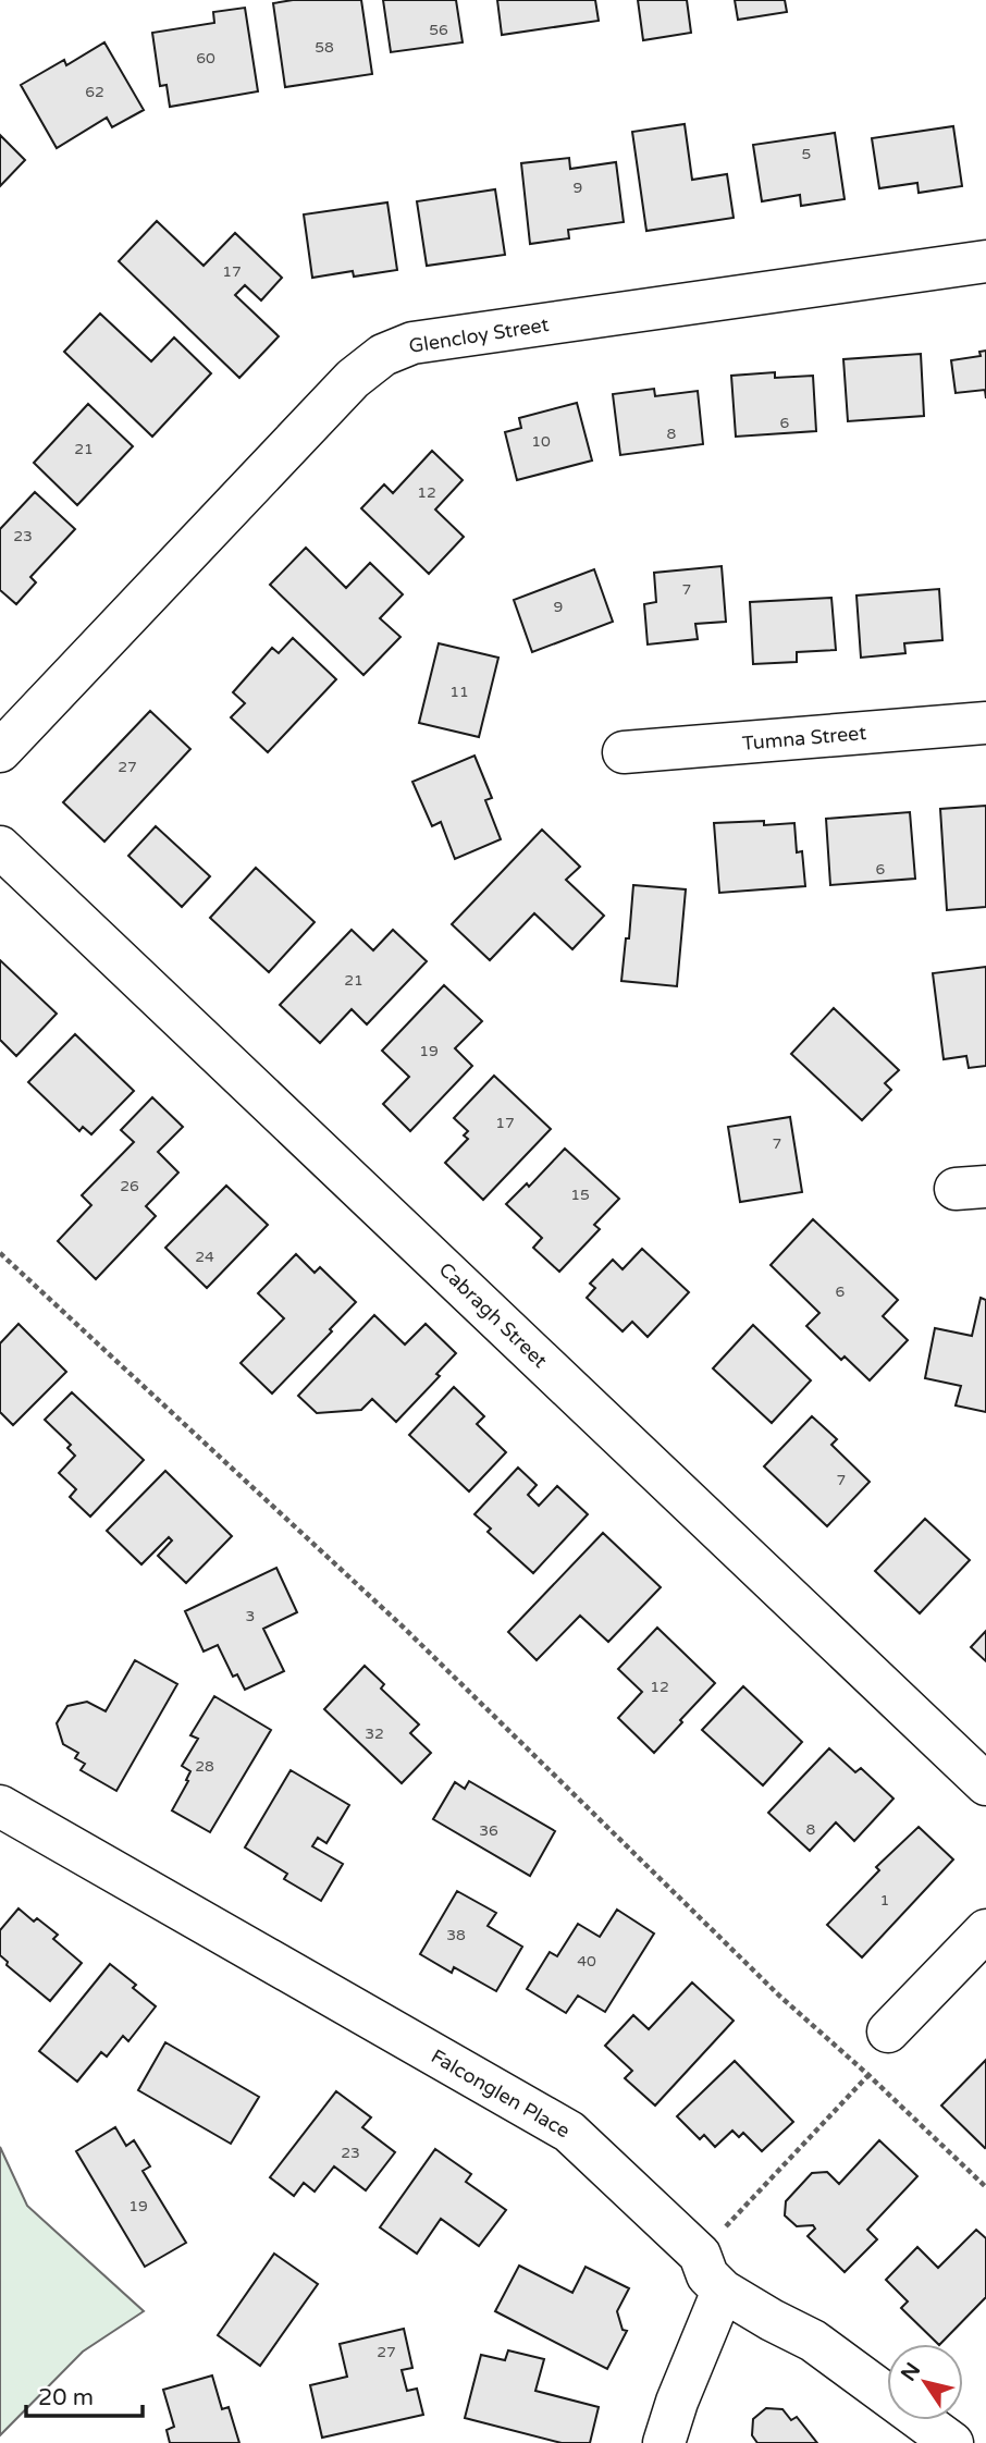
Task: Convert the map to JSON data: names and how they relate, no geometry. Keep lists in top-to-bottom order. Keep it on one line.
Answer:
{"streets":{"street":["Glencloy Street","Tumna Street","Cabragh Street","Falconglen Place"]},"house_numbers":["56","58","60","62","5","9","17","6","8","10","21","12","23","7","9","11","27","6","21","19","17","7","26","15","24","6","7","3","12","32","28","8","36","1","38","40","23","19","27"],"scale_bar":"20 m","north":"top left"}
